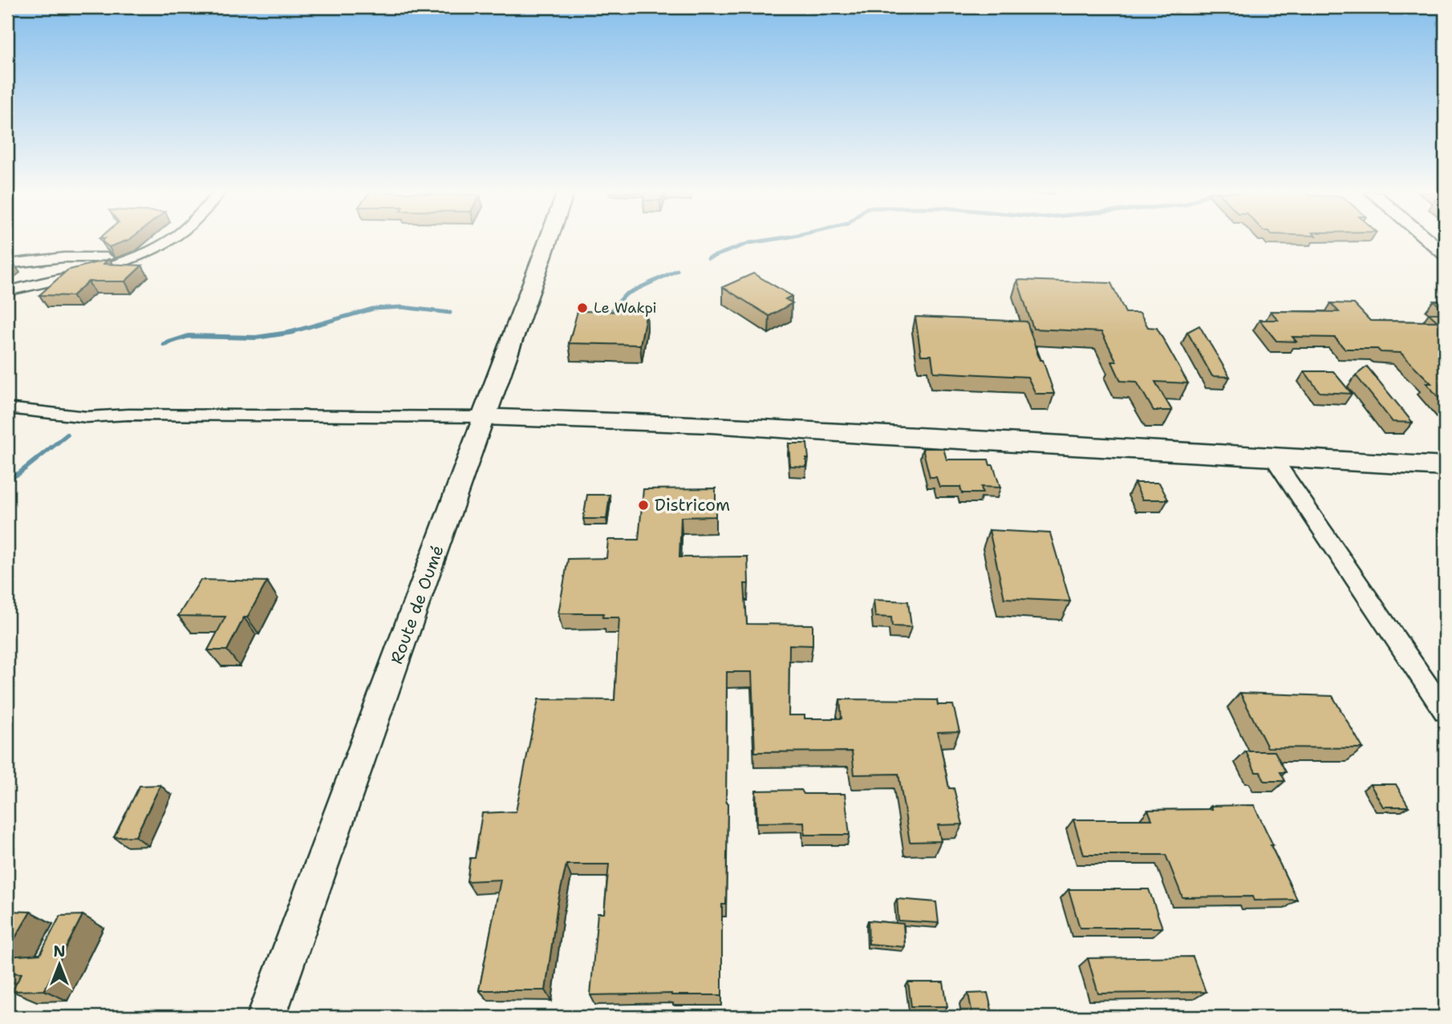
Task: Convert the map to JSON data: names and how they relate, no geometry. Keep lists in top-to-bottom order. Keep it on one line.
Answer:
{"streets":{"main road":["Route de Oumé"]},"places":["Le Wakpi","Districom"],"north":"top"}
